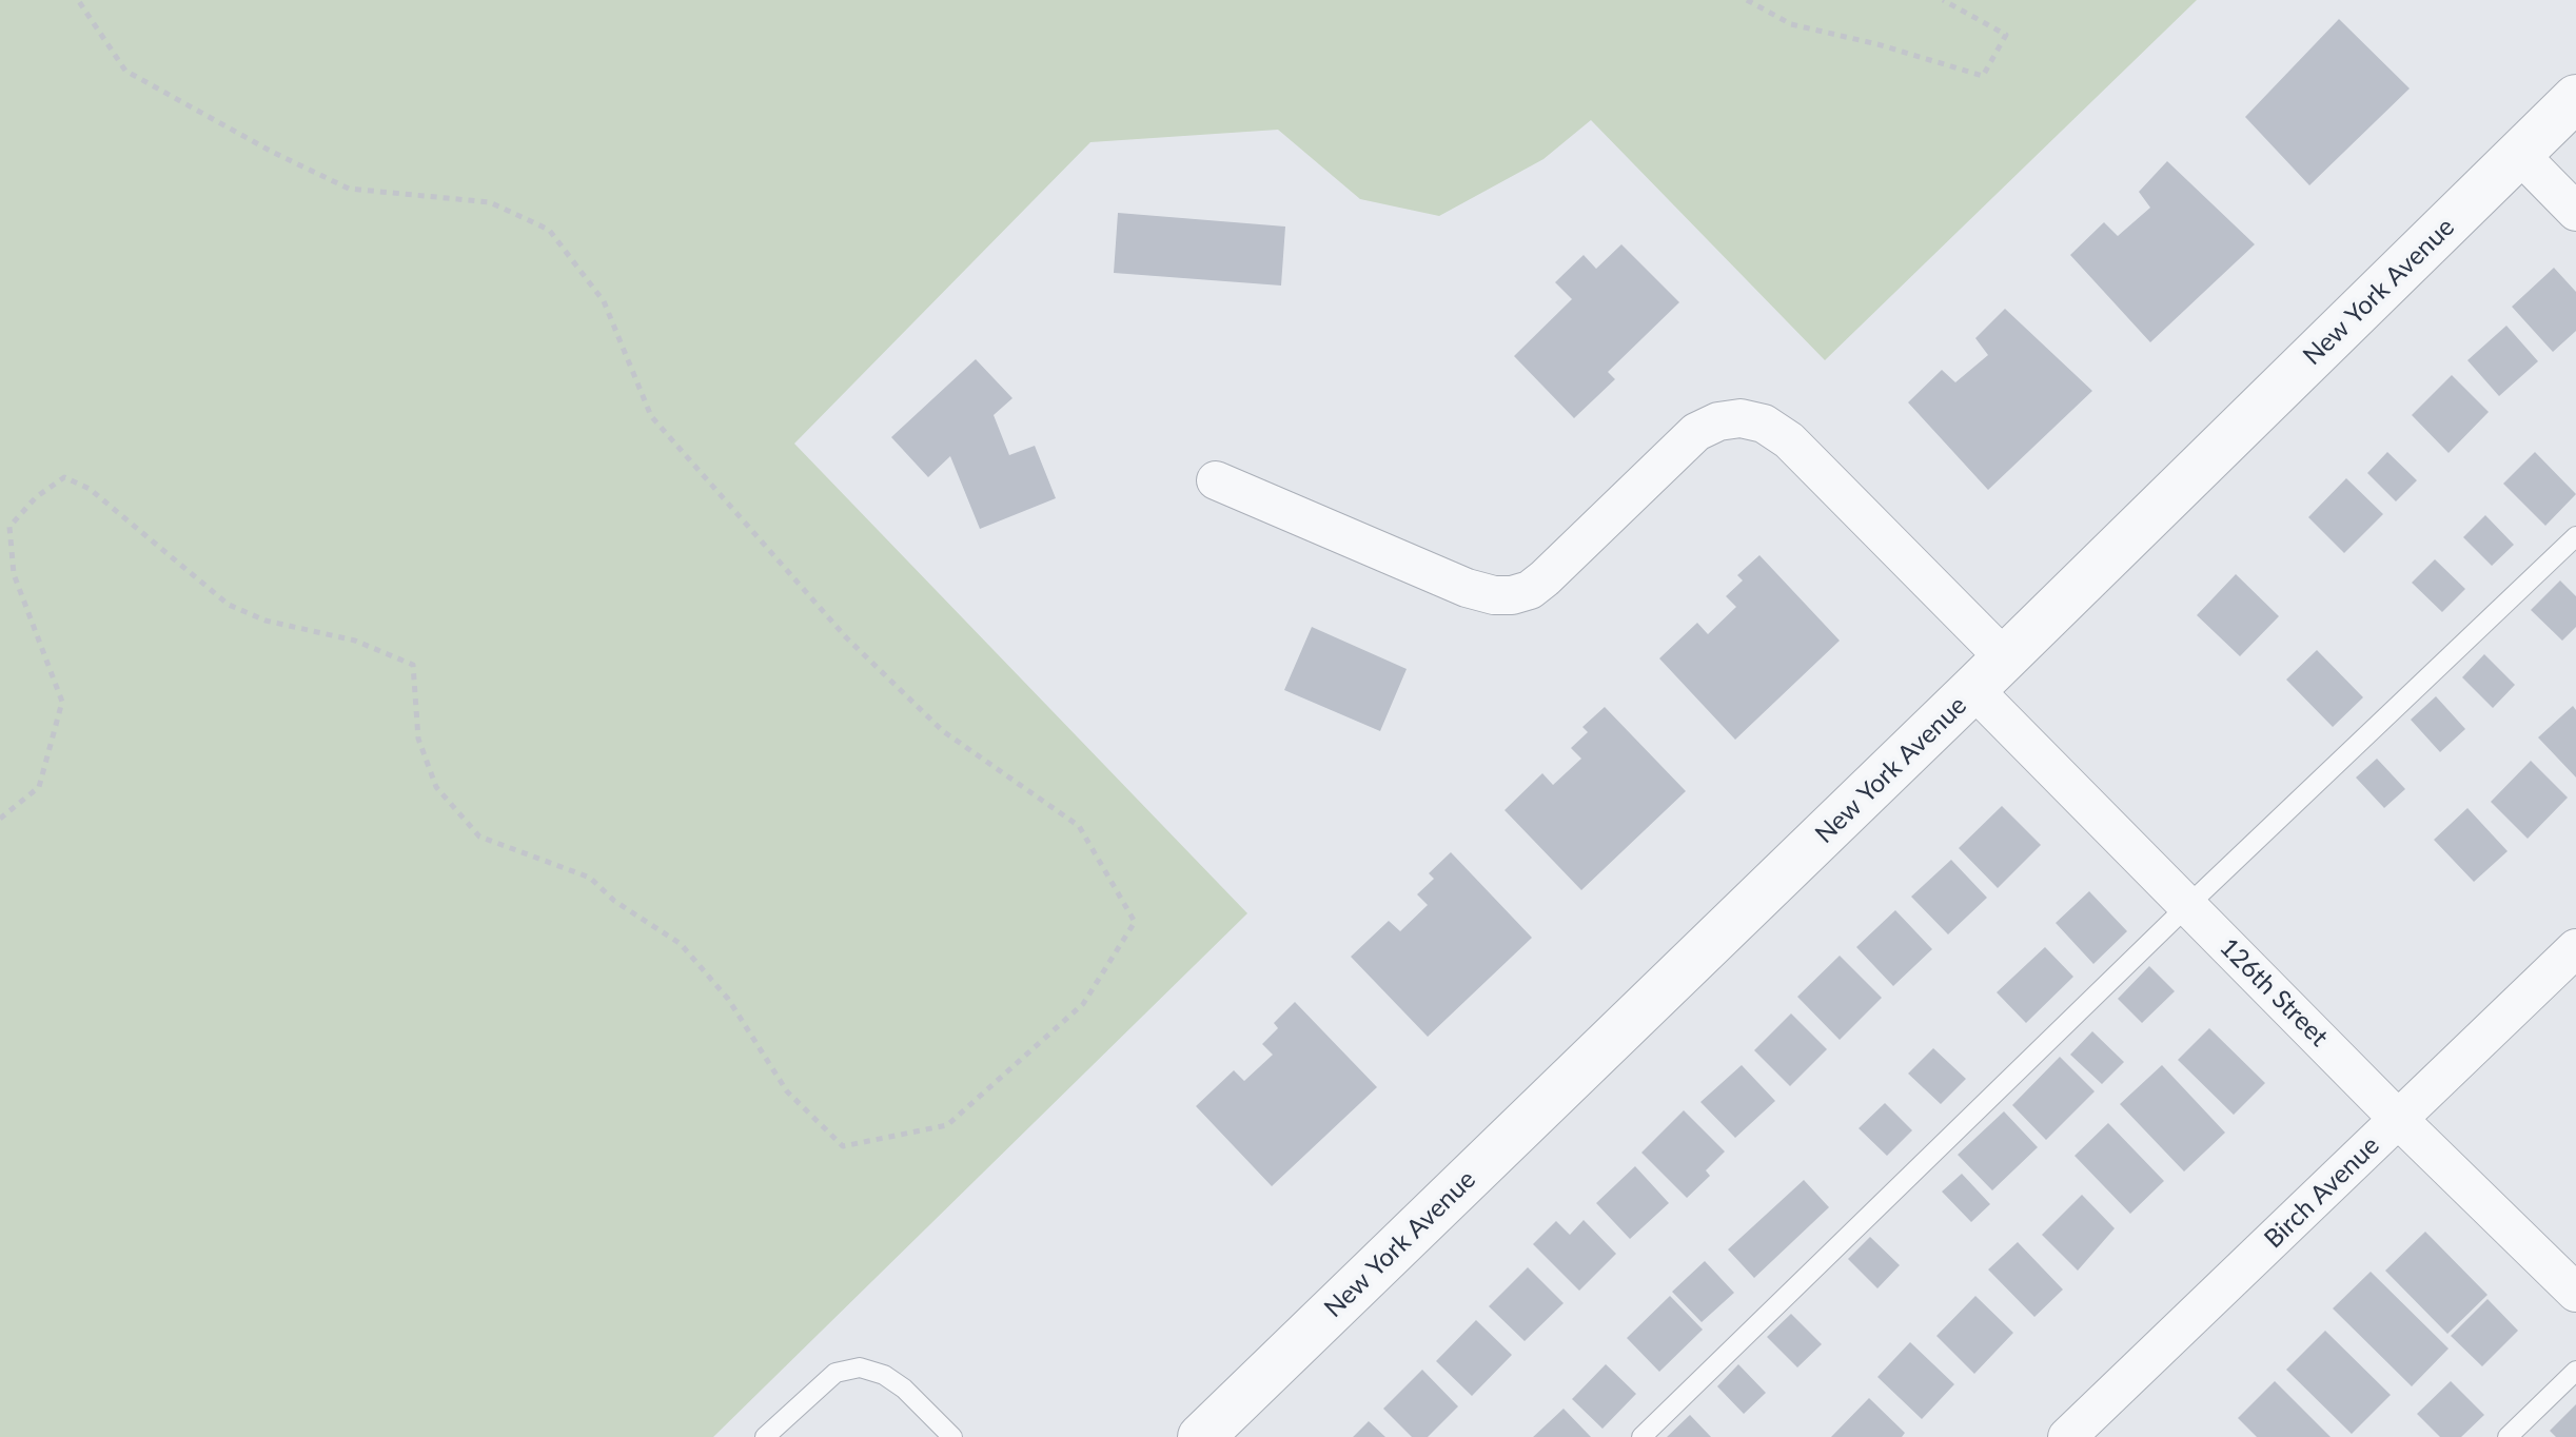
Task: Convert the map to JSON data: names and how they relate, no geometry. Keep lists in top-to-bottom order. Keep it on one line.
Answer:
{"streets":{"street":["New York Avenue","126th Street","Birch Avenue"]},"crossings":[["New York Avenue","126th Street"],["126th Street","Birch Avenue"]]}
